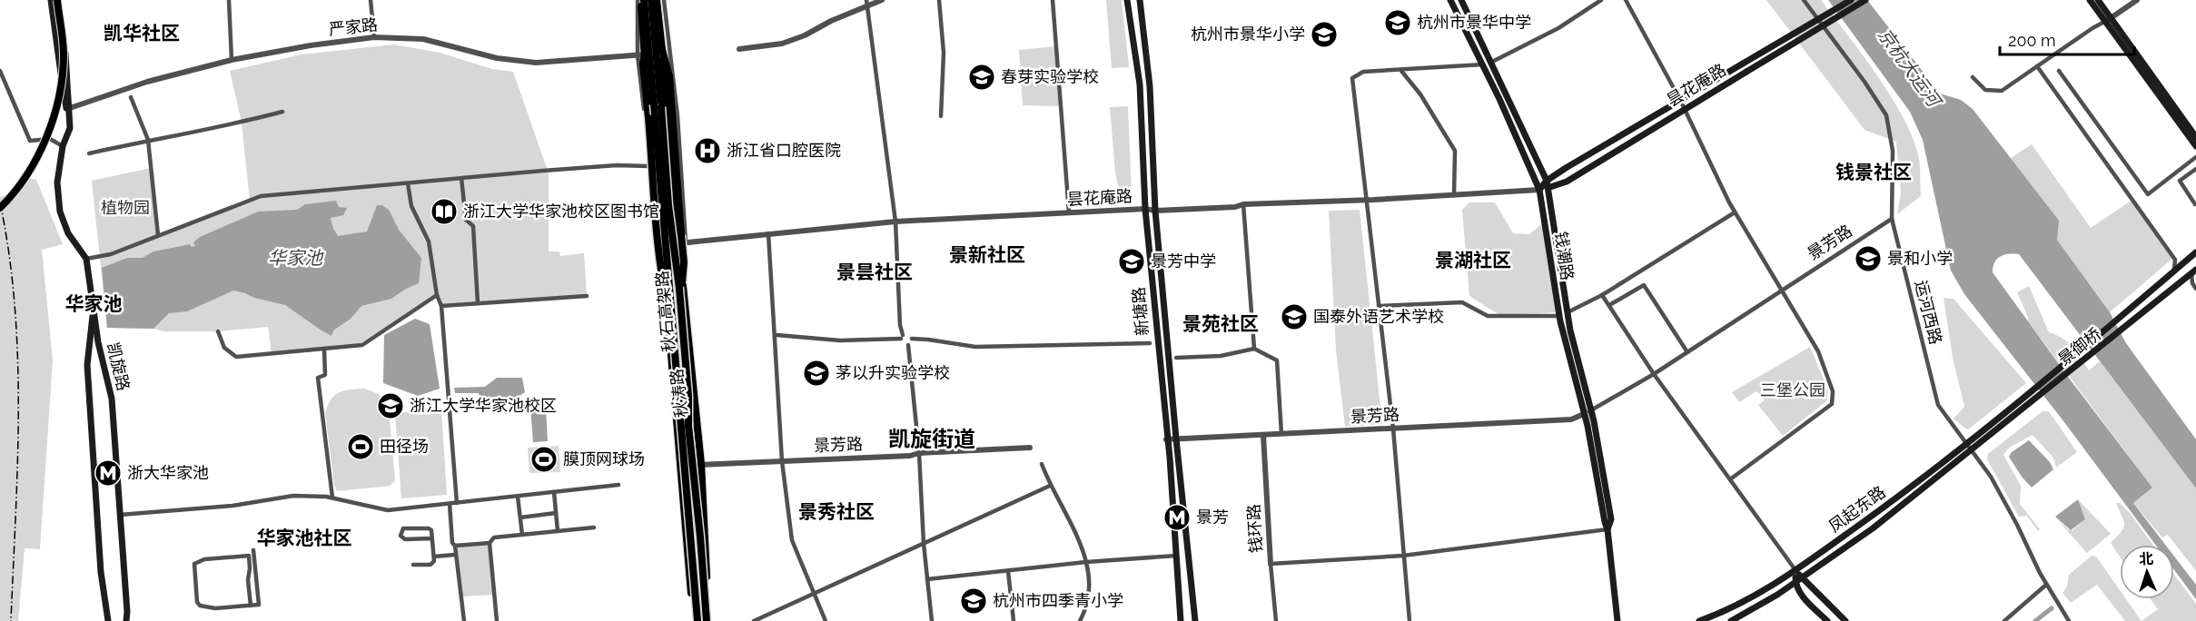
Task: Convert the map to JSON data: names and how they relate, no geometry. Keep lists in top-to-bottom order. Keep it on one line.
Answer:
{"streets":{"highway":["秋石高架路"],"main road":["昙花庵路","钱潮路","新塘路","景御桥","凯旋路","秋涛路","凤起东路"],"street":["严家路","景芳路","运河西路","钱环路"]},"crossings":[["严家路","凯旋路"],["严家路","秋涛路"],["昙花庵路","钱潮路"],["昙花庵路","新塘路"],["昙花庵路","秋涛路"],["景芳路","钱潮路"],["景芳路","新塘路"],["景芳路","运河西路"],["景芳路","秋涛路"],["景芳路","钱环路"],["秋石高架路","秋涛路"],["运河西路","凤起东路"],["景御桥","凤起东路"]],"districts":["凯华社区","钱景社区","景新社区","景湖社区","景昙社区","华家池","景苑社区","凯旋街道","景秀社区","华家池社区"],"water":["京杭大运河","华家池"],"parks":["植物园","三堡公园"],"places":{"school or university":["杭州市景华中学","杭州市景华小学","春芽实验学校","景和小学","景芳中学","国泰外语艺术学校","茅以升实验学校","浙江大学华家池校区","杭州市四季青小学"],"hospital":["浙江省口腔医院"],"library":["浙江大学华家池校区图书馆"],"sports":["田径场","膜顶网球场"],"metro station":["浙大华家池","景芳"]},"scale_bar":"200 m","north":"top"}
